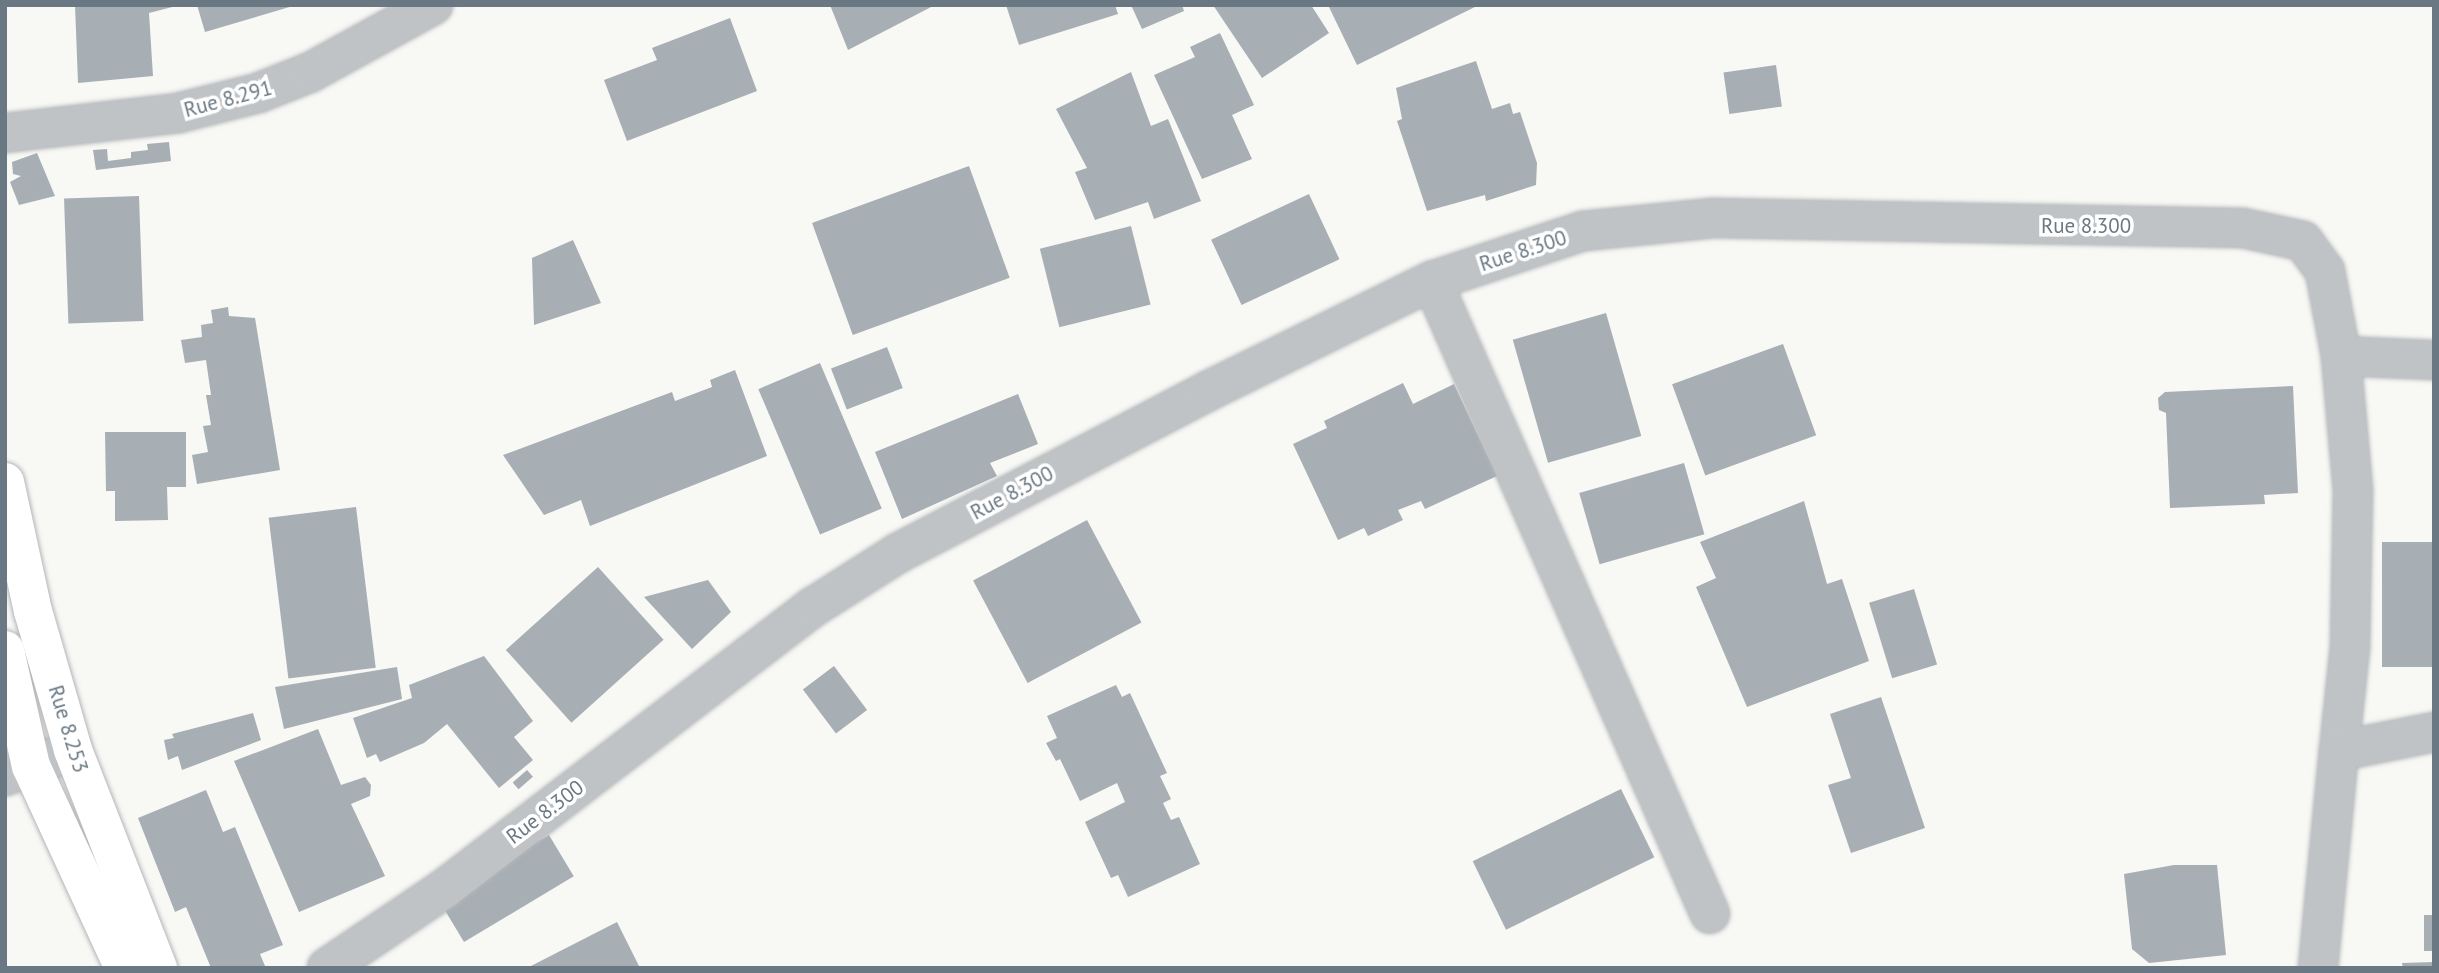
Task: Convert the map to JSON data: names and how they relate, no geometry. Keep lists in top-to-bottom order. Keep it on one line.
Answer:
{"streets":{"highway":["Rue 8.253"],"street":["Rue 8.291","Rue 8.300"]}}
